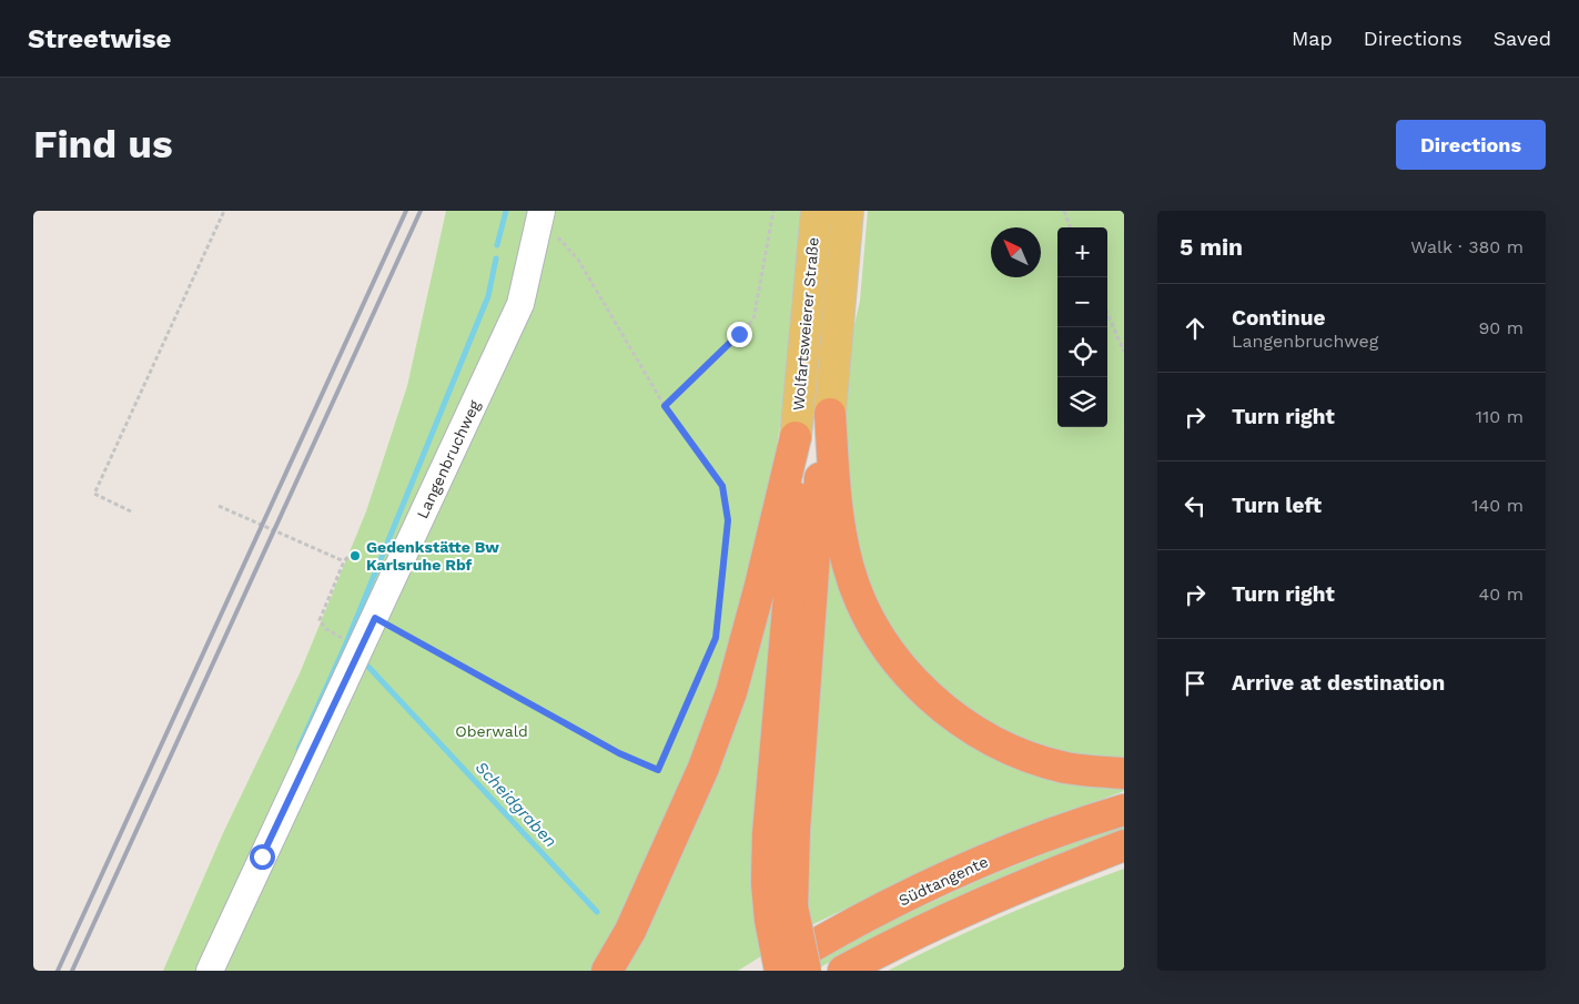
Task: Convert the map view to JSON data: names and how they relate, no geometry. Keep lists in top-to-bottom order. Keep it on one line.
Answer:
{"streets":{"highway":["Südtangente"],"main road":["Wolfartsweierer Straße"],"lane":["Langenbruchweg"]},"water":["Scheidgraben"],"parks":["Oberwald"],"places":["Gedenkstätte Bw Karlsruhe Rbf"],"north":"top left","page":{"header":"Streetwise","nav":["Map","Directions","Saved"],"buttons":"Directions","title":"Find us","heading":["5 min","Walk · 380 m"],"map_buttons":["+","−"],"list":[["Continue","Langenbruchweg","90 m"],["Turn right","110 m"],["Turn left","140 m"],["Turn right","40 m"],"Arrive at destination"]}}
